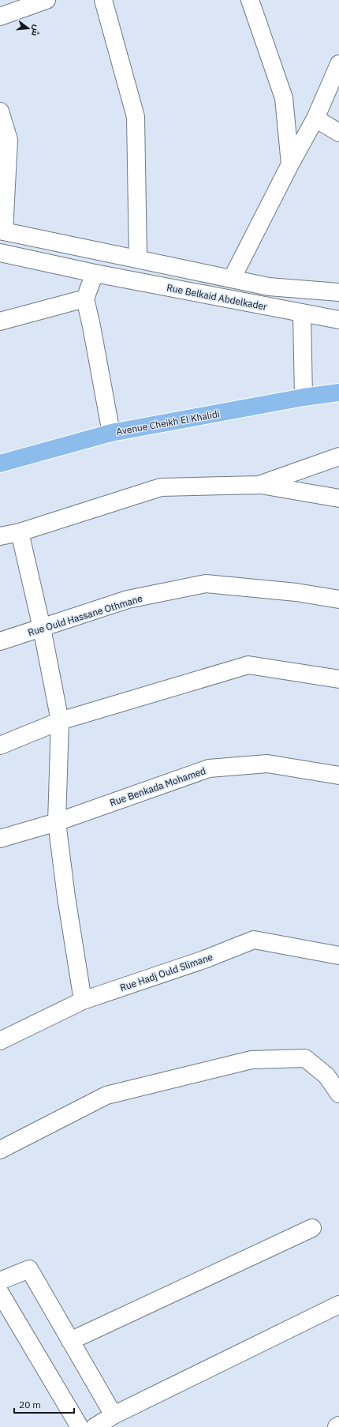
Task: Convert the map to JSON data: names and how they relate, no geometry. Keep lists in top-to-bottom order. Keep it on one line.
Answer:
{"streets":{"main road":["Avenue Cheikh El Khalidi"],"street":["Rue Belkaid Abdelkader","Rue Ould Hassane Othmane","Rue Benkada Mohamed","Rue Hadj Ould Slimane"]},"scale_bar":"20 m","north":"right"}
